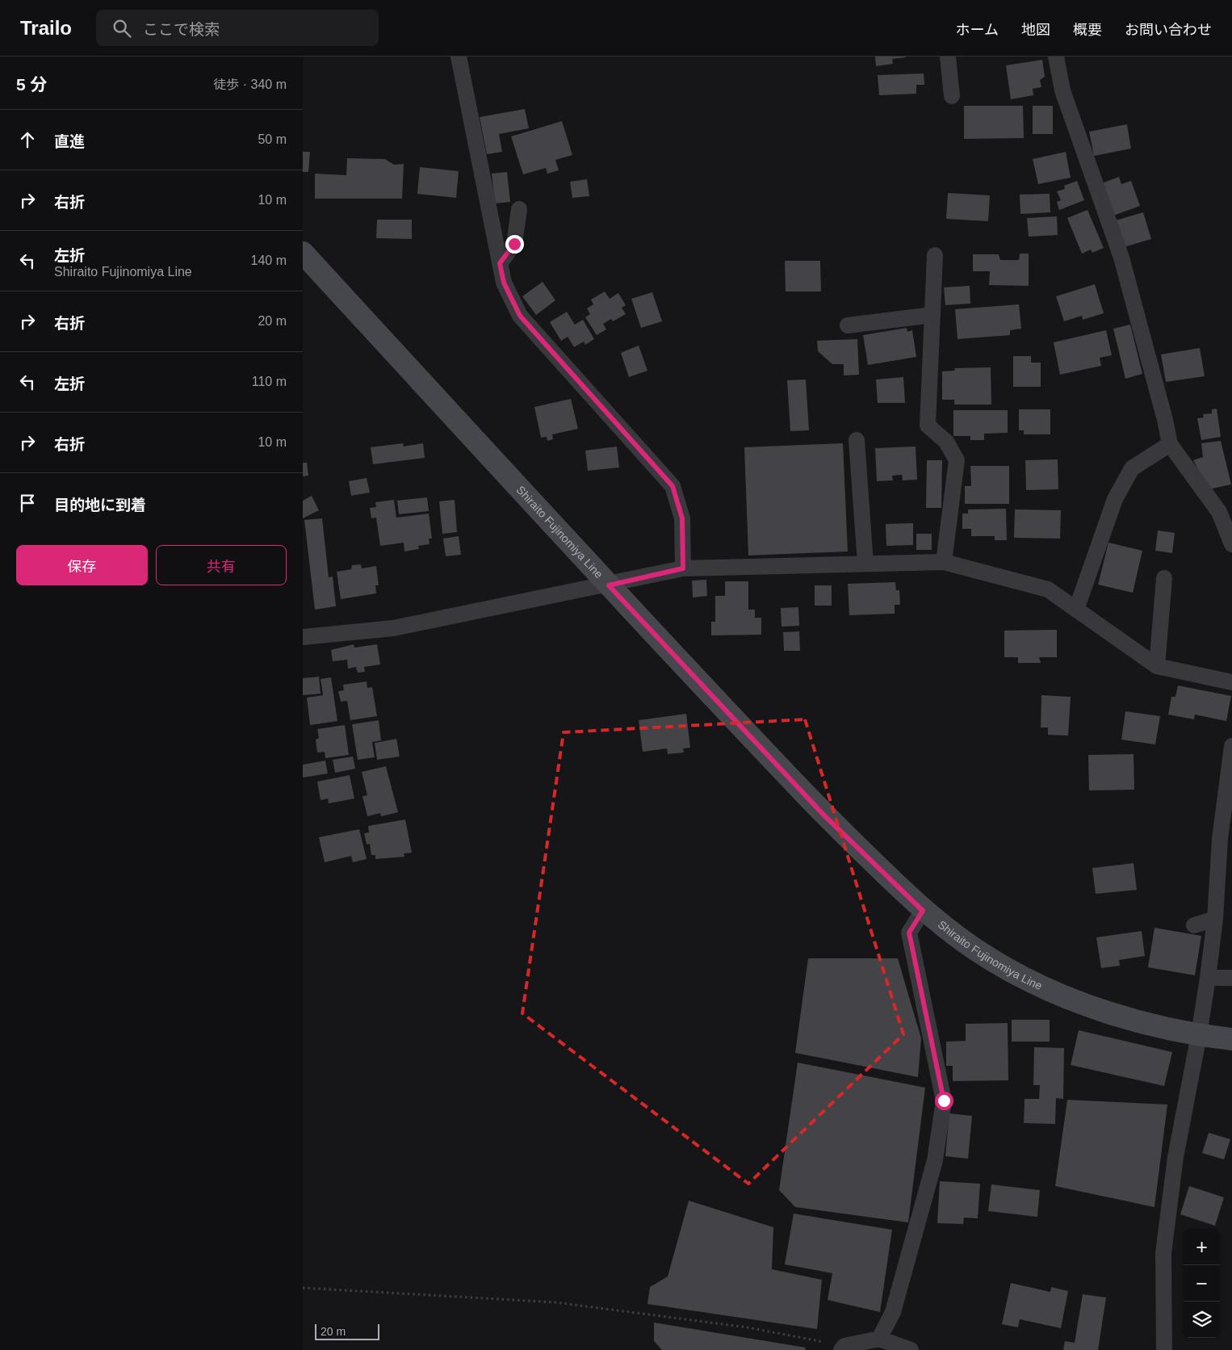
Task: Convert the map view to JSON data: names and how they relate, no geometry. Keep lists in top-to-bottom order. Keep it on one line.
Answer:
{"streets":{"main road":["Shiraito Fujinomiya Line"]},"scale_bar":"20 m","page":{"header":"Trailo","search":"ここで検索","nav":["ホーム","地図","概要","お問い合わせ"],"heading":["5 分","徒歩 · 340 m"],"list":[["直進","50 m"],["右折","10 m"],["左折","Shiraito Fujinomiya Line","140 m"],["右折","20 m"],["左折","110 m"],["右折","10 m"],"目的地に到着"],"buttons":["保存","共有"],"map_buttons":["+","−"],"scale":"20 m"}}
